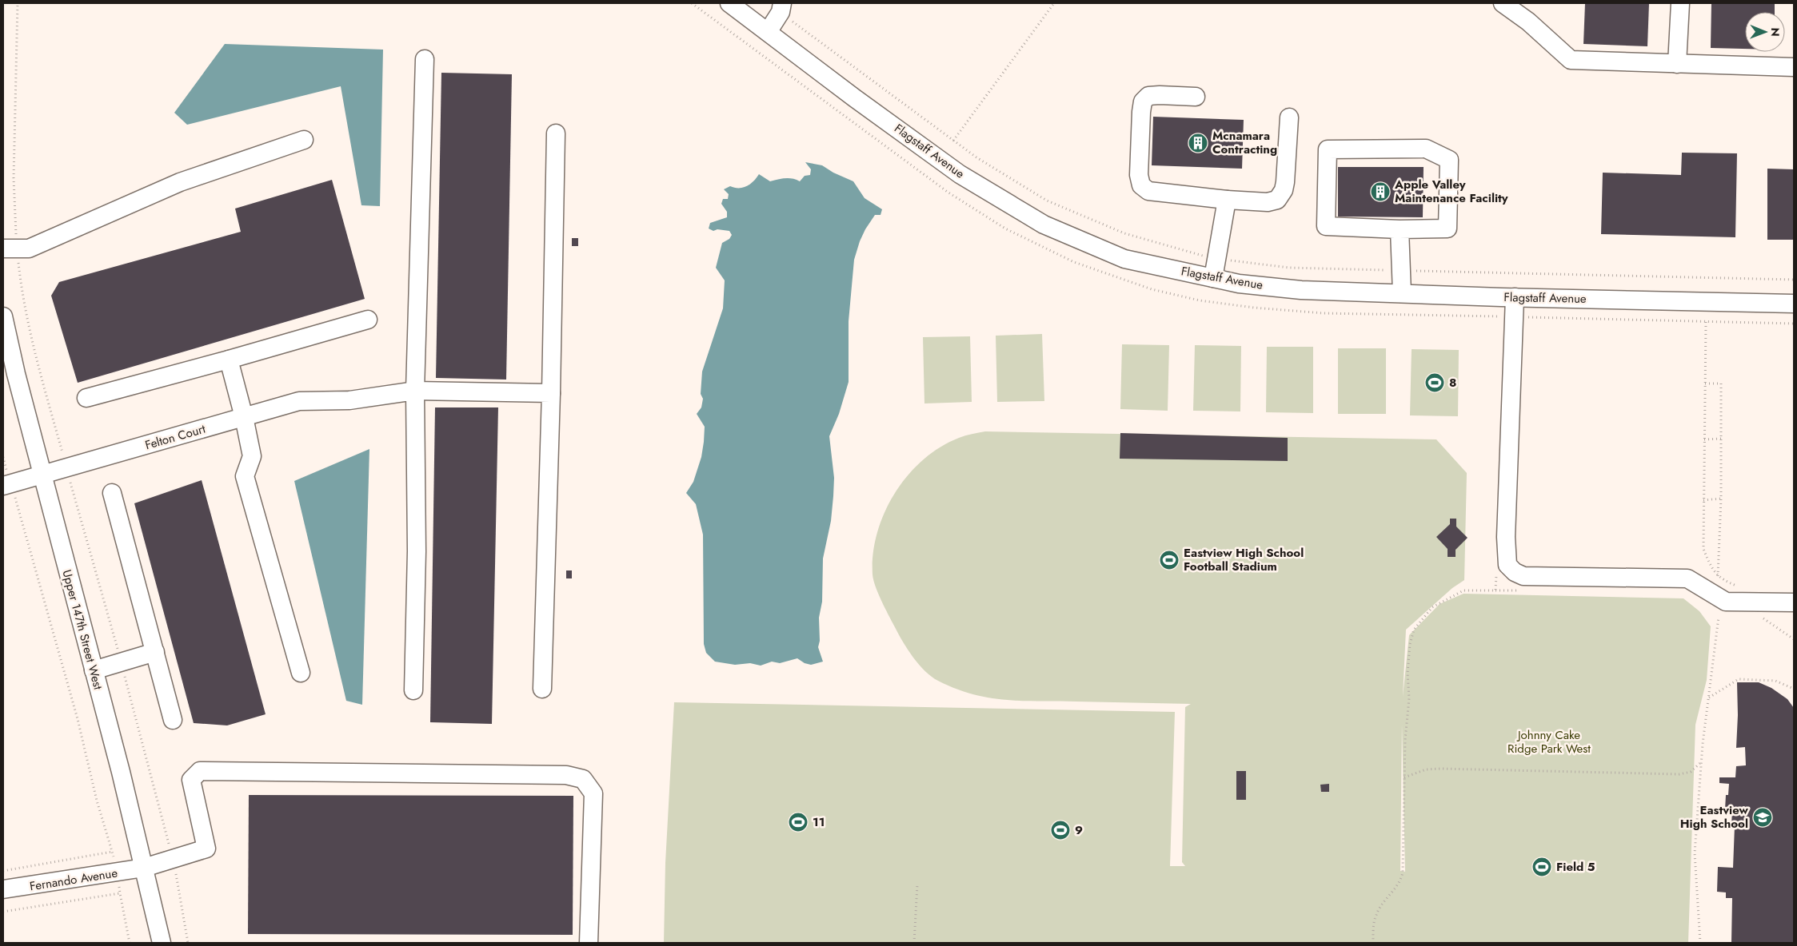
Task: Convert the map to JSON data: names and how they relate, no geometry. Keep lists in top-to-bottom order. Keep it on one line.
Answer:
{"streets":{"street":["Flagstaff Avenue","Felton Court","Upper 147th Street West","Fernando Avenue"]},"crossings":[["Felton Court","Upper 147th Street West"],["Upper 147th Street West","Fernando Avenue"]],"parks":["Johnny Cake Ridge Park West"],"places":{"building":["Mcnamara Contracting","Apple Valley Maintenance Facility"],"sports":["8","Eastview High School Football Stadium","11","9","Field 5"],"school or university":["Eastview High School"]},"north":"right"}
